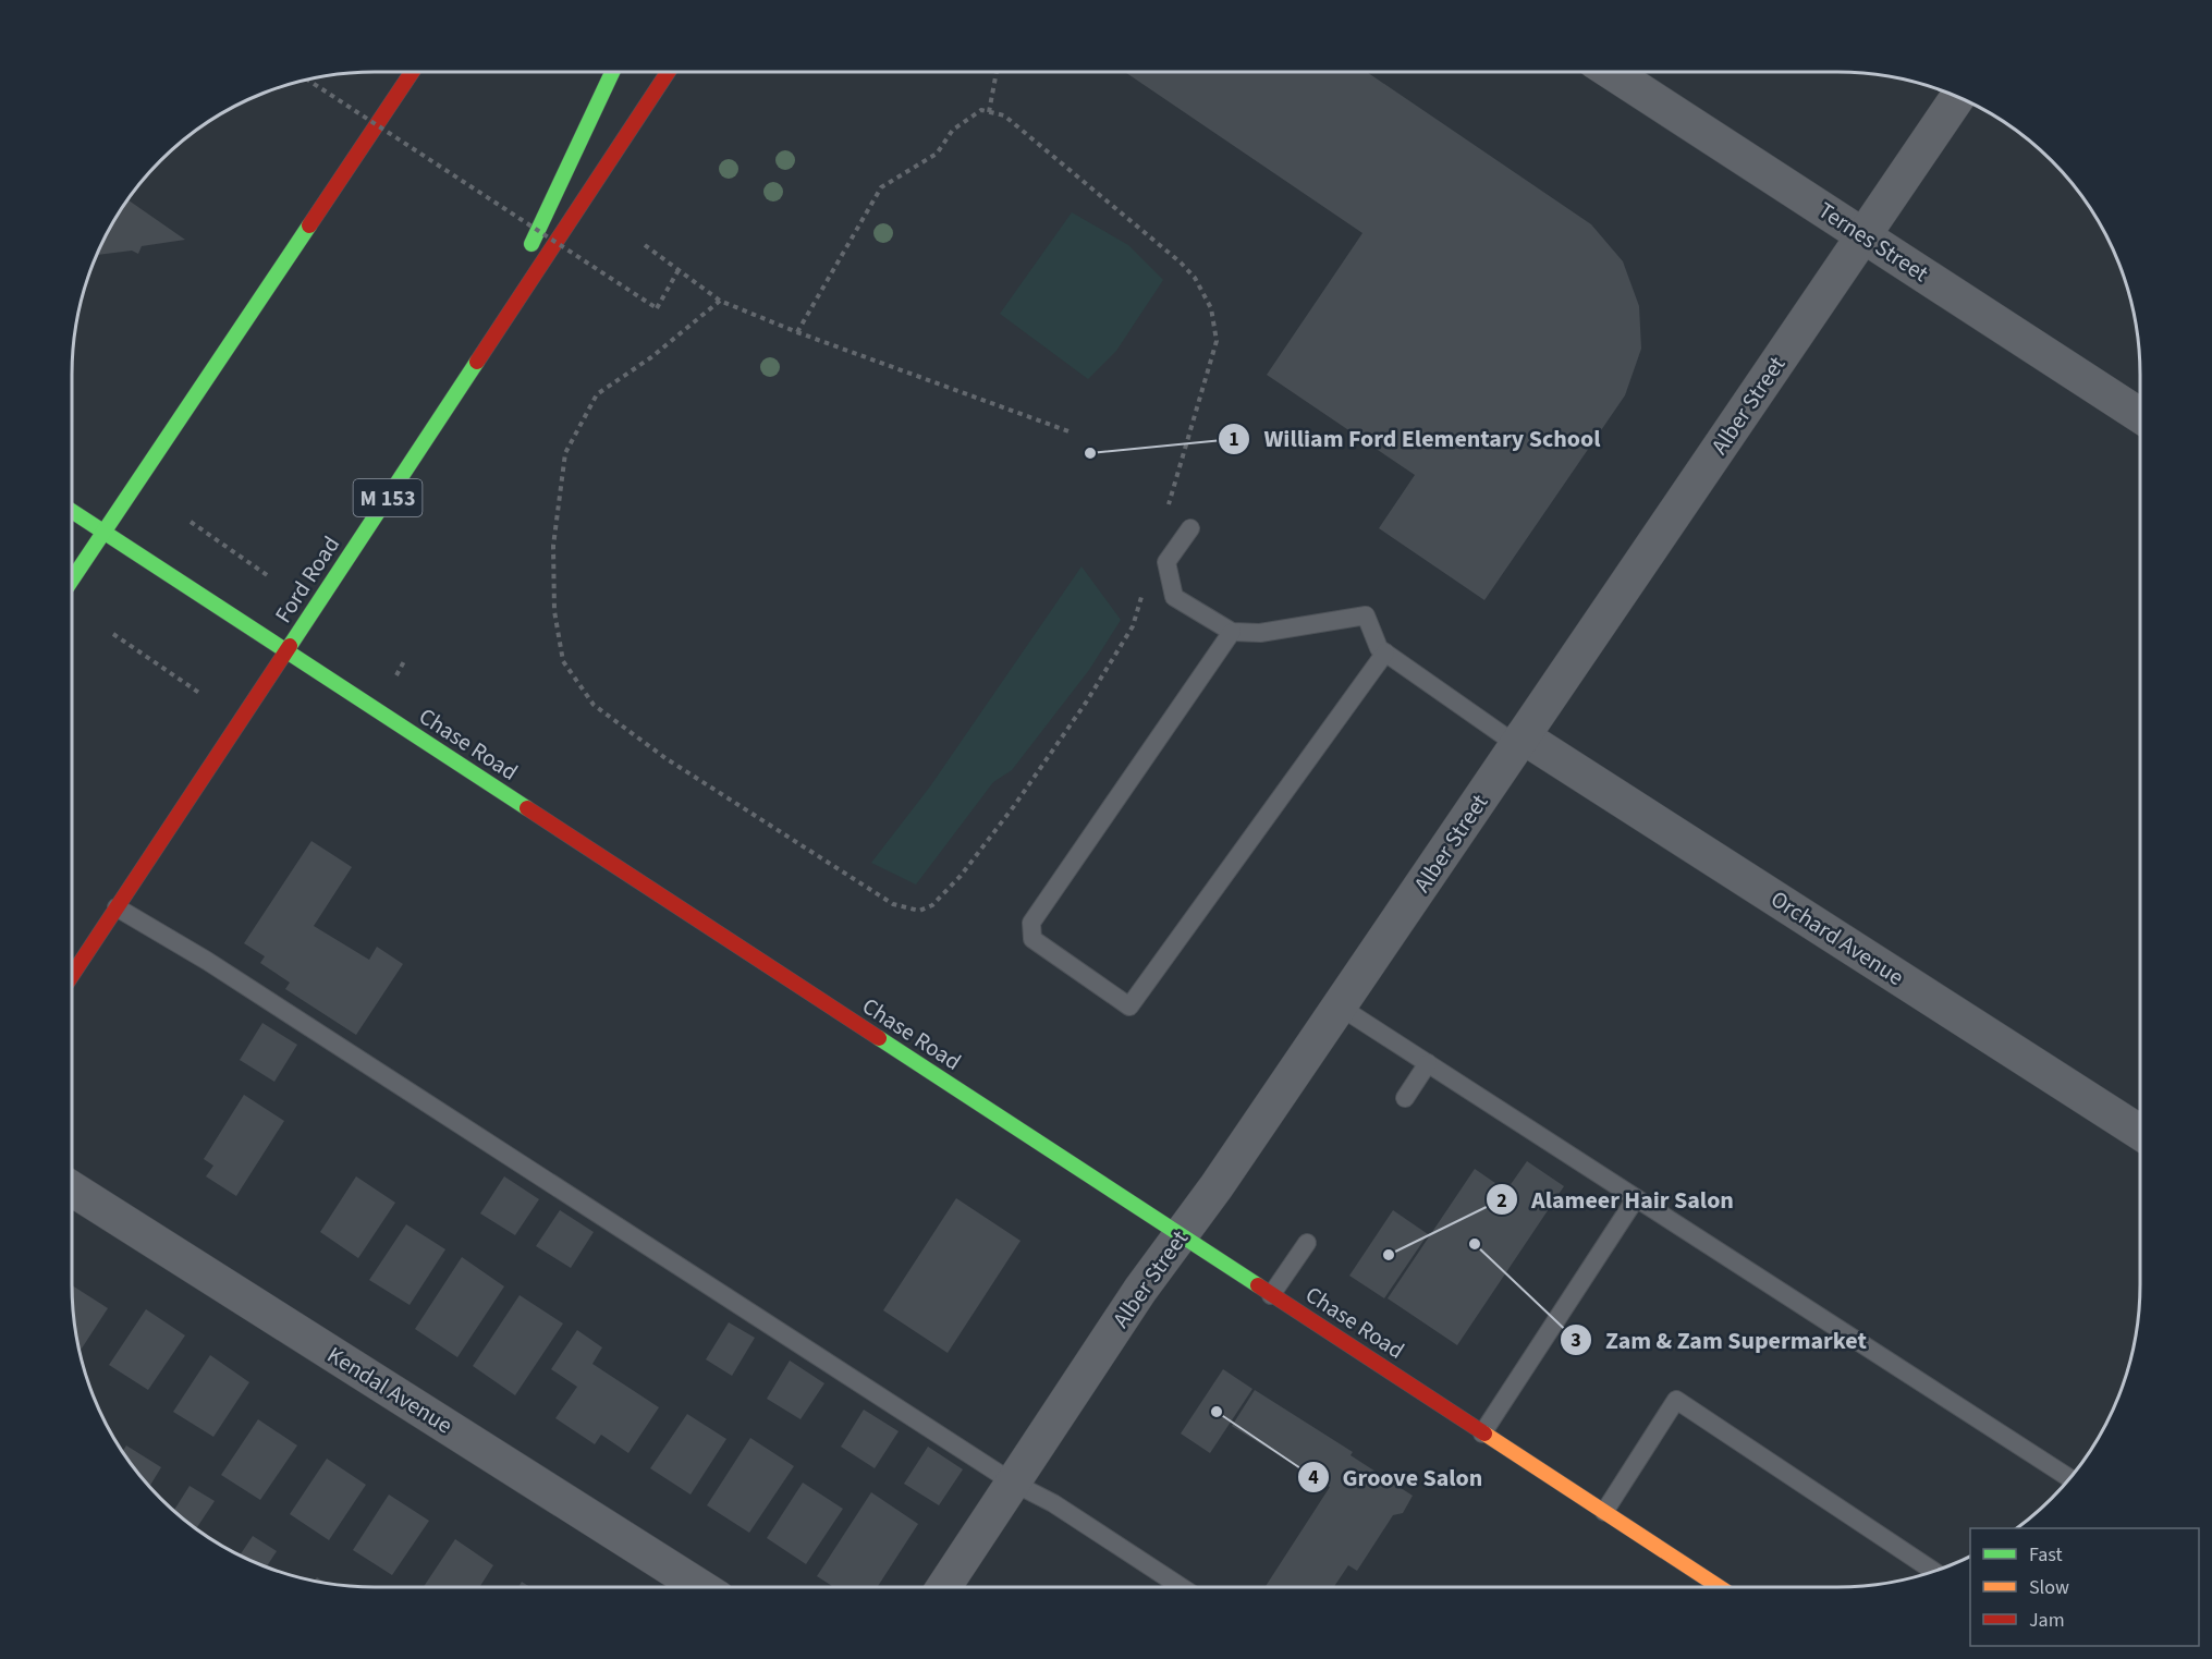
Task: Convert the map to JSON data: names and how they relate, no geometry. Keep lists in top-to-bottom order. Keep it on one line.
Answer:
{"streets":{"main road":["M 153","Ford Road","Chase Road"],"street":["Ternes Street","Alber Street","Orchard Avenue","Kendal Avenue"]},"crossings":[["Ternes Street","Alber Street"],["Alber Street","Chase Road"],["Alber Street","Orchard Avenue"],["Ford Road","Chase Road"]],"places":["William Ford Elementary School","Zam & Zam Supermarket","Alameer Hair Salon","Groove Salon"],"legend":["Fast","Slow","Jam"]}
